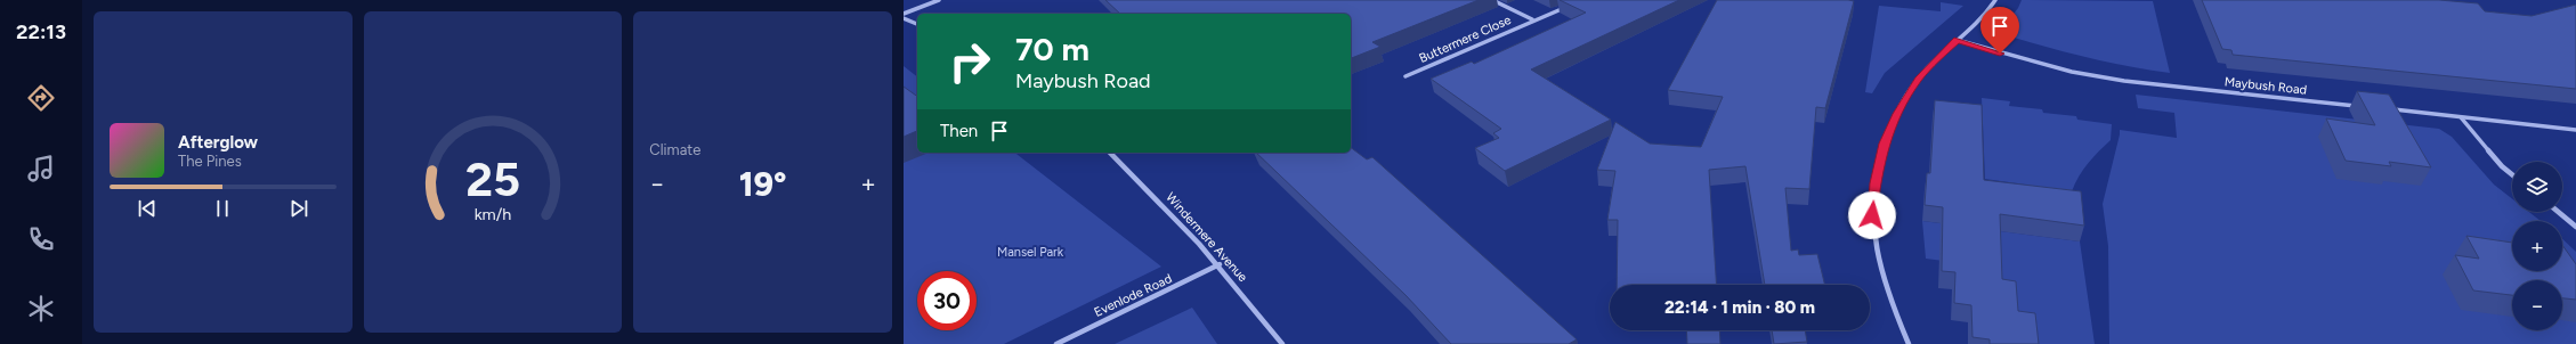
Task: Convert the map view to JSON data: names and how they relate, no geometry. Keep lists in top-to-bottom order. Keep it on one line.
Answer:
{"streets":{"street":["Buttermere Close","Maybush Road","Windermere Avenue","Evenlode Road"]},"crossings":[["Windermere Avenue","Evenlode Road"]],"parks":["Mansel Park"],"page":{"tabs":"22:13","tile":"Climate","turn":["70 m","Maybush Road"],"then":"Then","song":["Afterglow","The Pines"],"map_buttons":["+","−"],"heat":["−","19°","+"],"limit":"30","trip":"22:14 · 1 min · 80 m","gauge":["25","km/h"]}}
